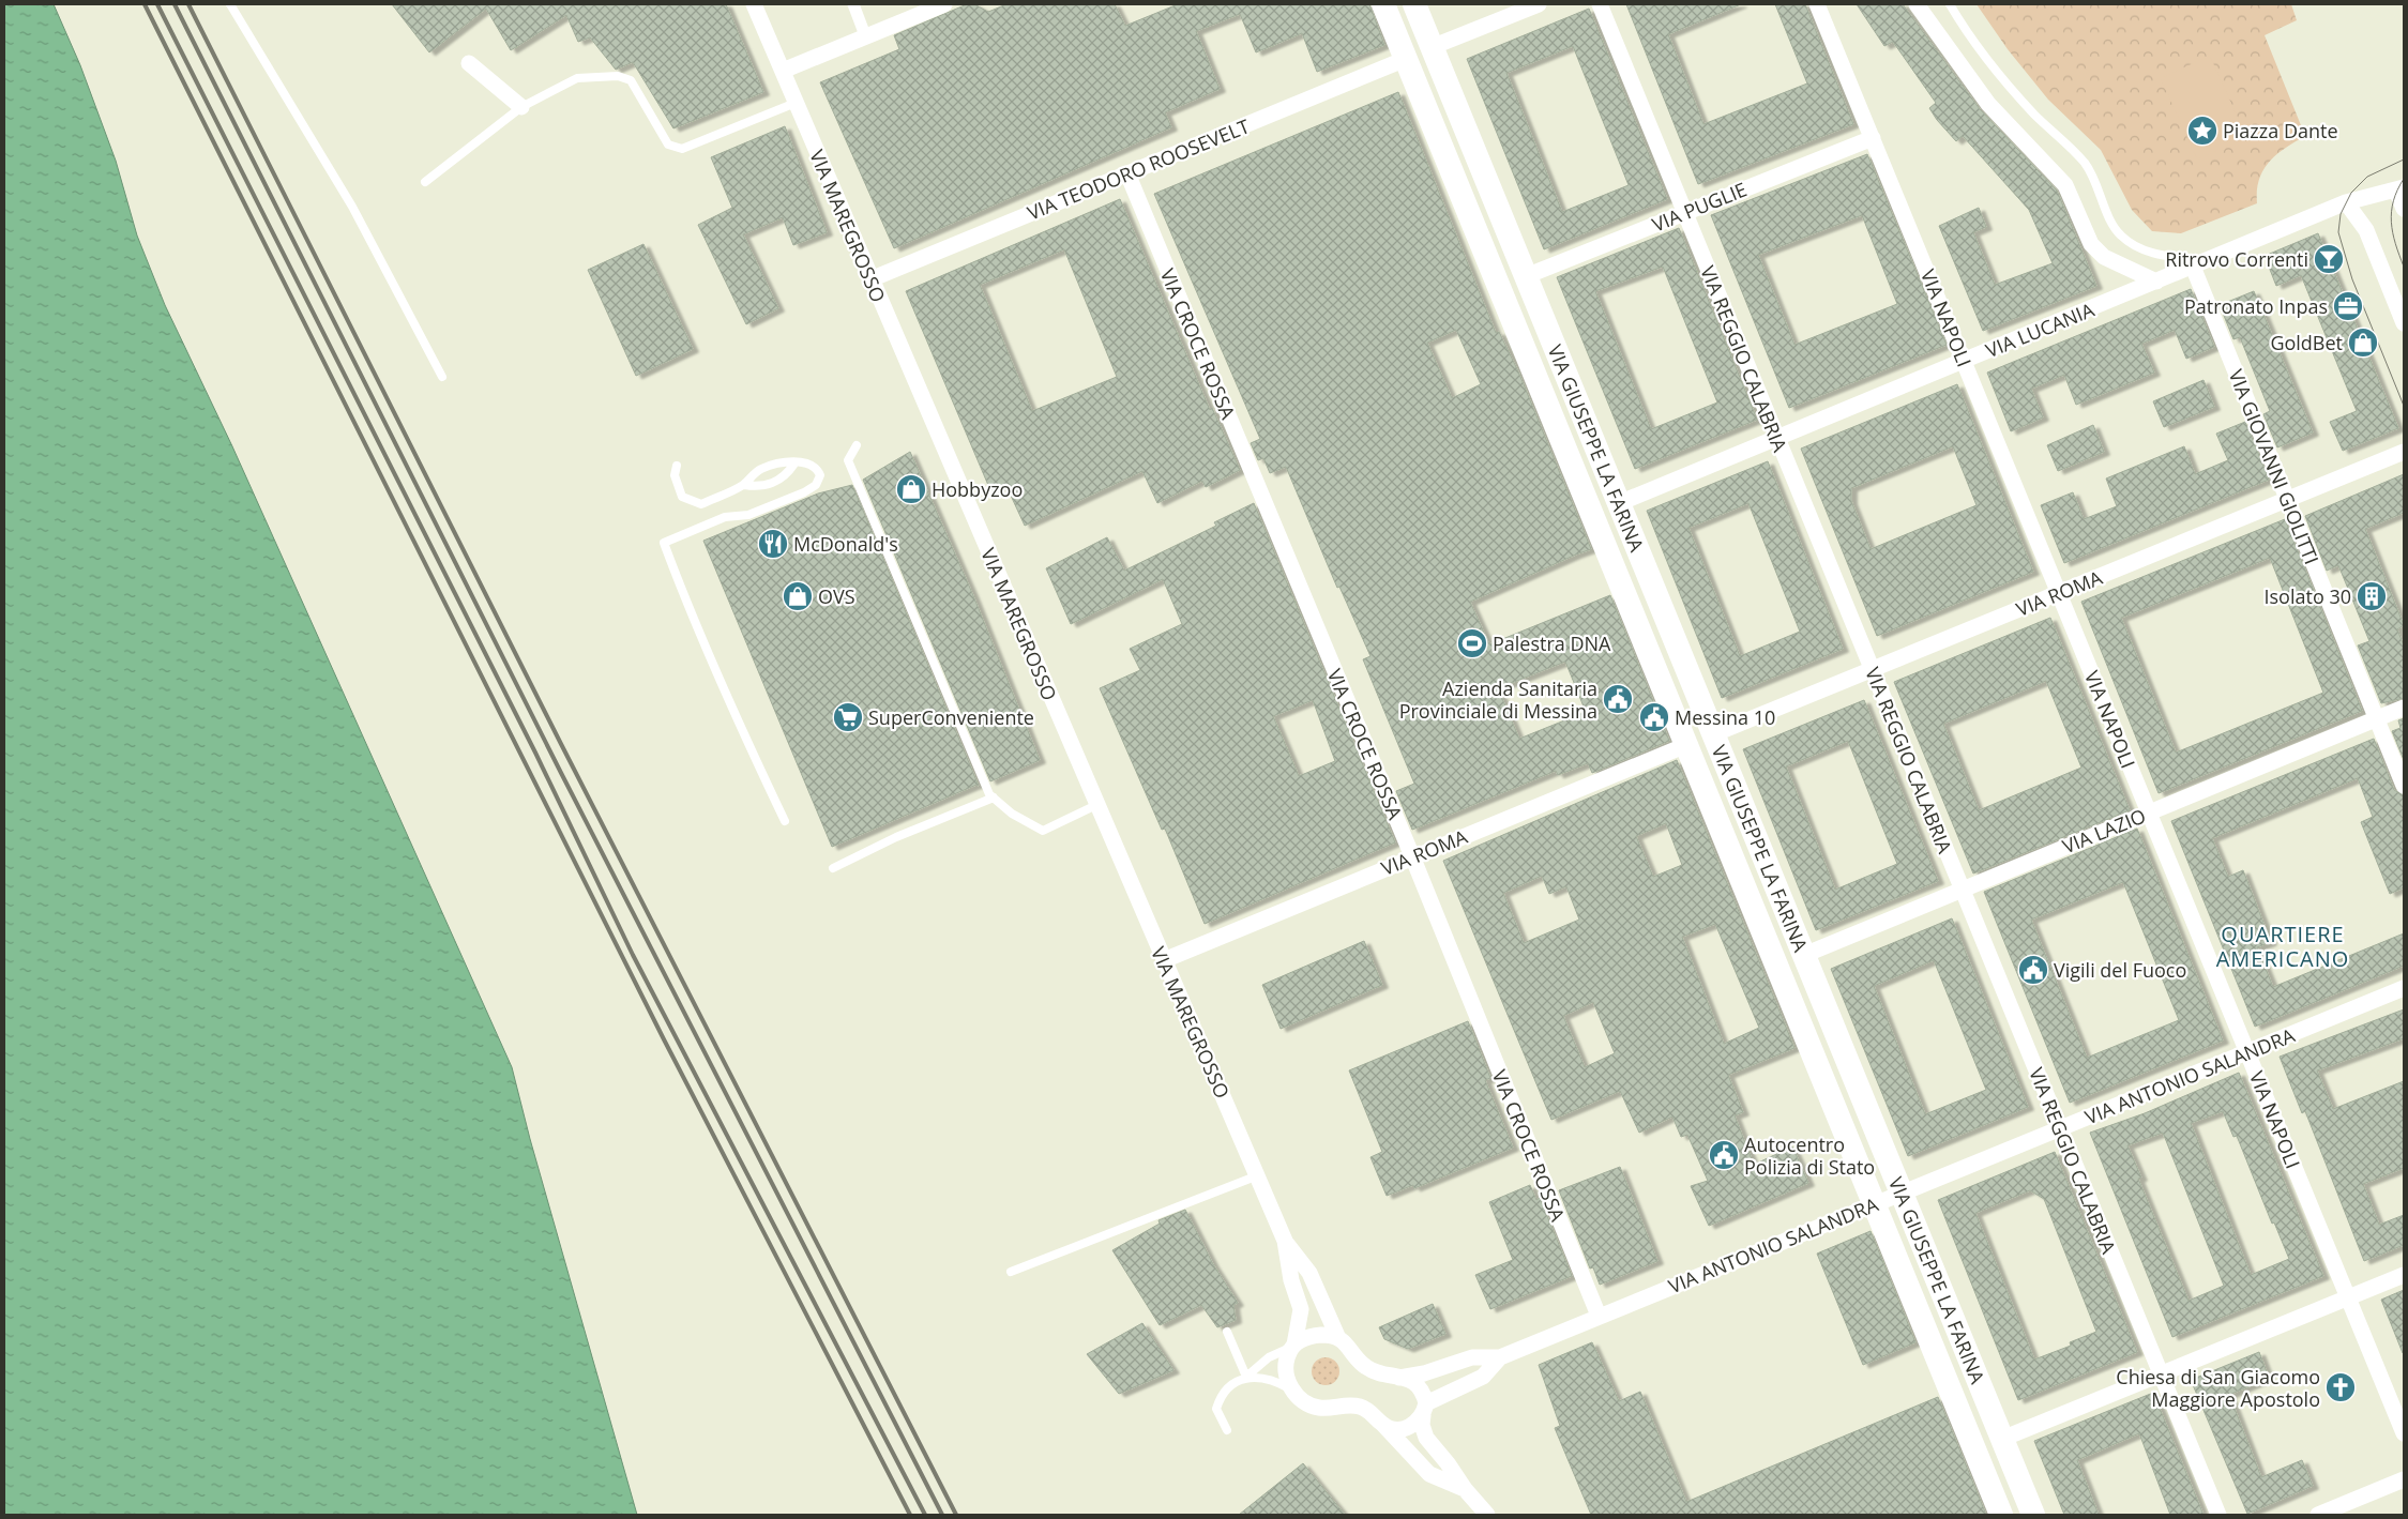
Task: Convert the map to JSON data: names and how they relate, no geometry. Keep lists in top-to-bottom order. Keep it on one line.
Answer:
{"streets":{"main road":["VIA GIUSEPPE LA FARINA"],"street":["VIA TEODORO ROOSEVELT","VIA PUGLIE","VIA MAREGROSSO","VIA NAPOLI","VIA LUCANIA","VIA CROCE ROSSA","VIA REGGIO CALABRIA","VIA GIOVANNI GIOLITTI","VIA ROMA","VIA LAZIO","VIA ANTONIO SALANDRA"]},"crossings":[["VIA TEODORO ROOSEVELT","VIA MAREGROSSO"],["VIA TEODORO ROOSEVELT","VIA CROCE ROSSA"],["VIA TEODORO ROOSEVELT","VIA GIUSEPPE LA FARINA"],["VIA PUGLIE","VIA NAPOLI"],["VIA PUGLIE","VIA REGGIO CALABRIA"],["VIA PUGLIE","VIA GIUSEPPE LA FARINA"],["VIA MAREGROSSO","VIA ROMA"],["VIA NAPOLI","VIA LUCANIA"],["VIA NAPOLI","VIA ROMA"],["VIA NAPOLI","VIA LAZIO"],["VIA NAPOLI","VIA ANTONIO SALANDRA"],["VIA LUCANIA","VIA REGGIO CALABRIA"],["VIA LUCANIA","VIA GIUSEPPE LA FARINA"],["VIA LUCANIA","VIA GIOVANNI GIOLITTI"],["VIA CROCE ROSSA","VIA ROMA"],["VIA CROCE ROSSA","VIA ANTONIO SALANDRA"],["VIA REGGIO CALABRIA","VIA ROMA"],["VIA REGGIO CALABRIA","VIA LAZIO"],["VIA REGGIO CALABRIA","VIA ANTONIO SALANDRA"],["VIA GIUSEPPE LA FARINA","VIA ROMA"],["VIA GIUSEPPE LA FARINA","VIA LAZIO"],["VIA GIUSEPPE LA FARINA","VIA ANTONIO SALANDRA"],["VIA GIOVANNI GIOLITTI","VIA ROMA"],["VIA GIOVANNI GIOLITTI","VIA LAZIO"]],"districts":["QUARTIERE AMERICANO"],"places":{"place":["Piazza Dante"],"bar":["Ritrovo Correnti"],"office":["Patronato Inpas"],"shop":["GoldBet","Hobbyzoo","OVS"],"restaurant":["McDonald's"],"building":["Isolato 30"],"sports":["Palestra DNA"],"public building":["Azienda Sanitaria Provinciale di Messina","Messina 10","Vigili del Fuoco","Autocentro Polizia di Stato"],"supermarket":["SuperConveniente"],"church":["Chiesa di San Giacomo Maggiore Apostolo"]}}
